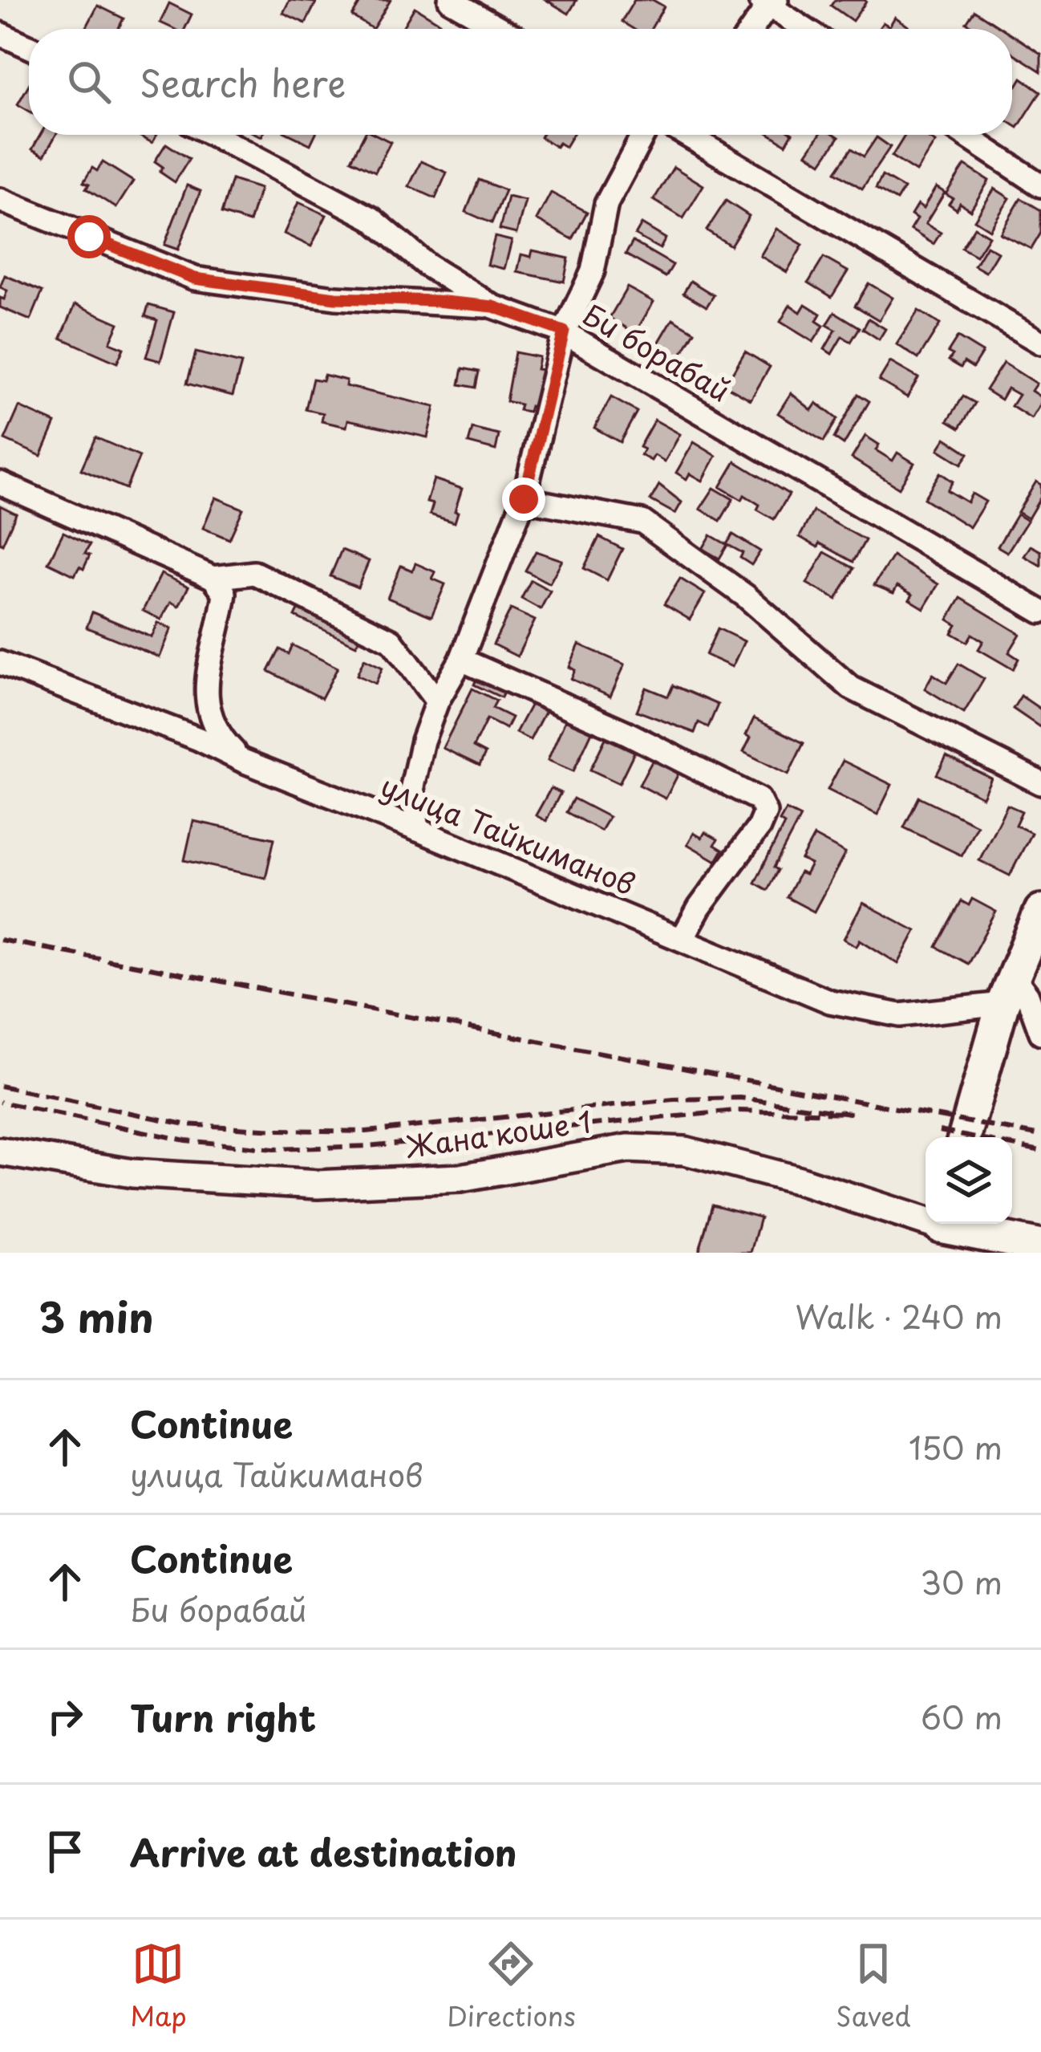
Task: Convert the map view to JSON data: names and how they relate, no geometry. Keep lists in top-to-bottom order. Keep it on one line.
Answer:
{"streets":{"street":["Би борабай","улица Тайкиманов","Жана коше 1"]},"page":{"search":"Search here","heading":["3 min","Walk · 240 m"],"list":[["Continue","улица Тайкиманов","150 m"],["Continue","Би борабай","30 m"],["Turn right","60 m"],"Arrive at destination"],"nav":["Map","Directions","Saved"]}}
